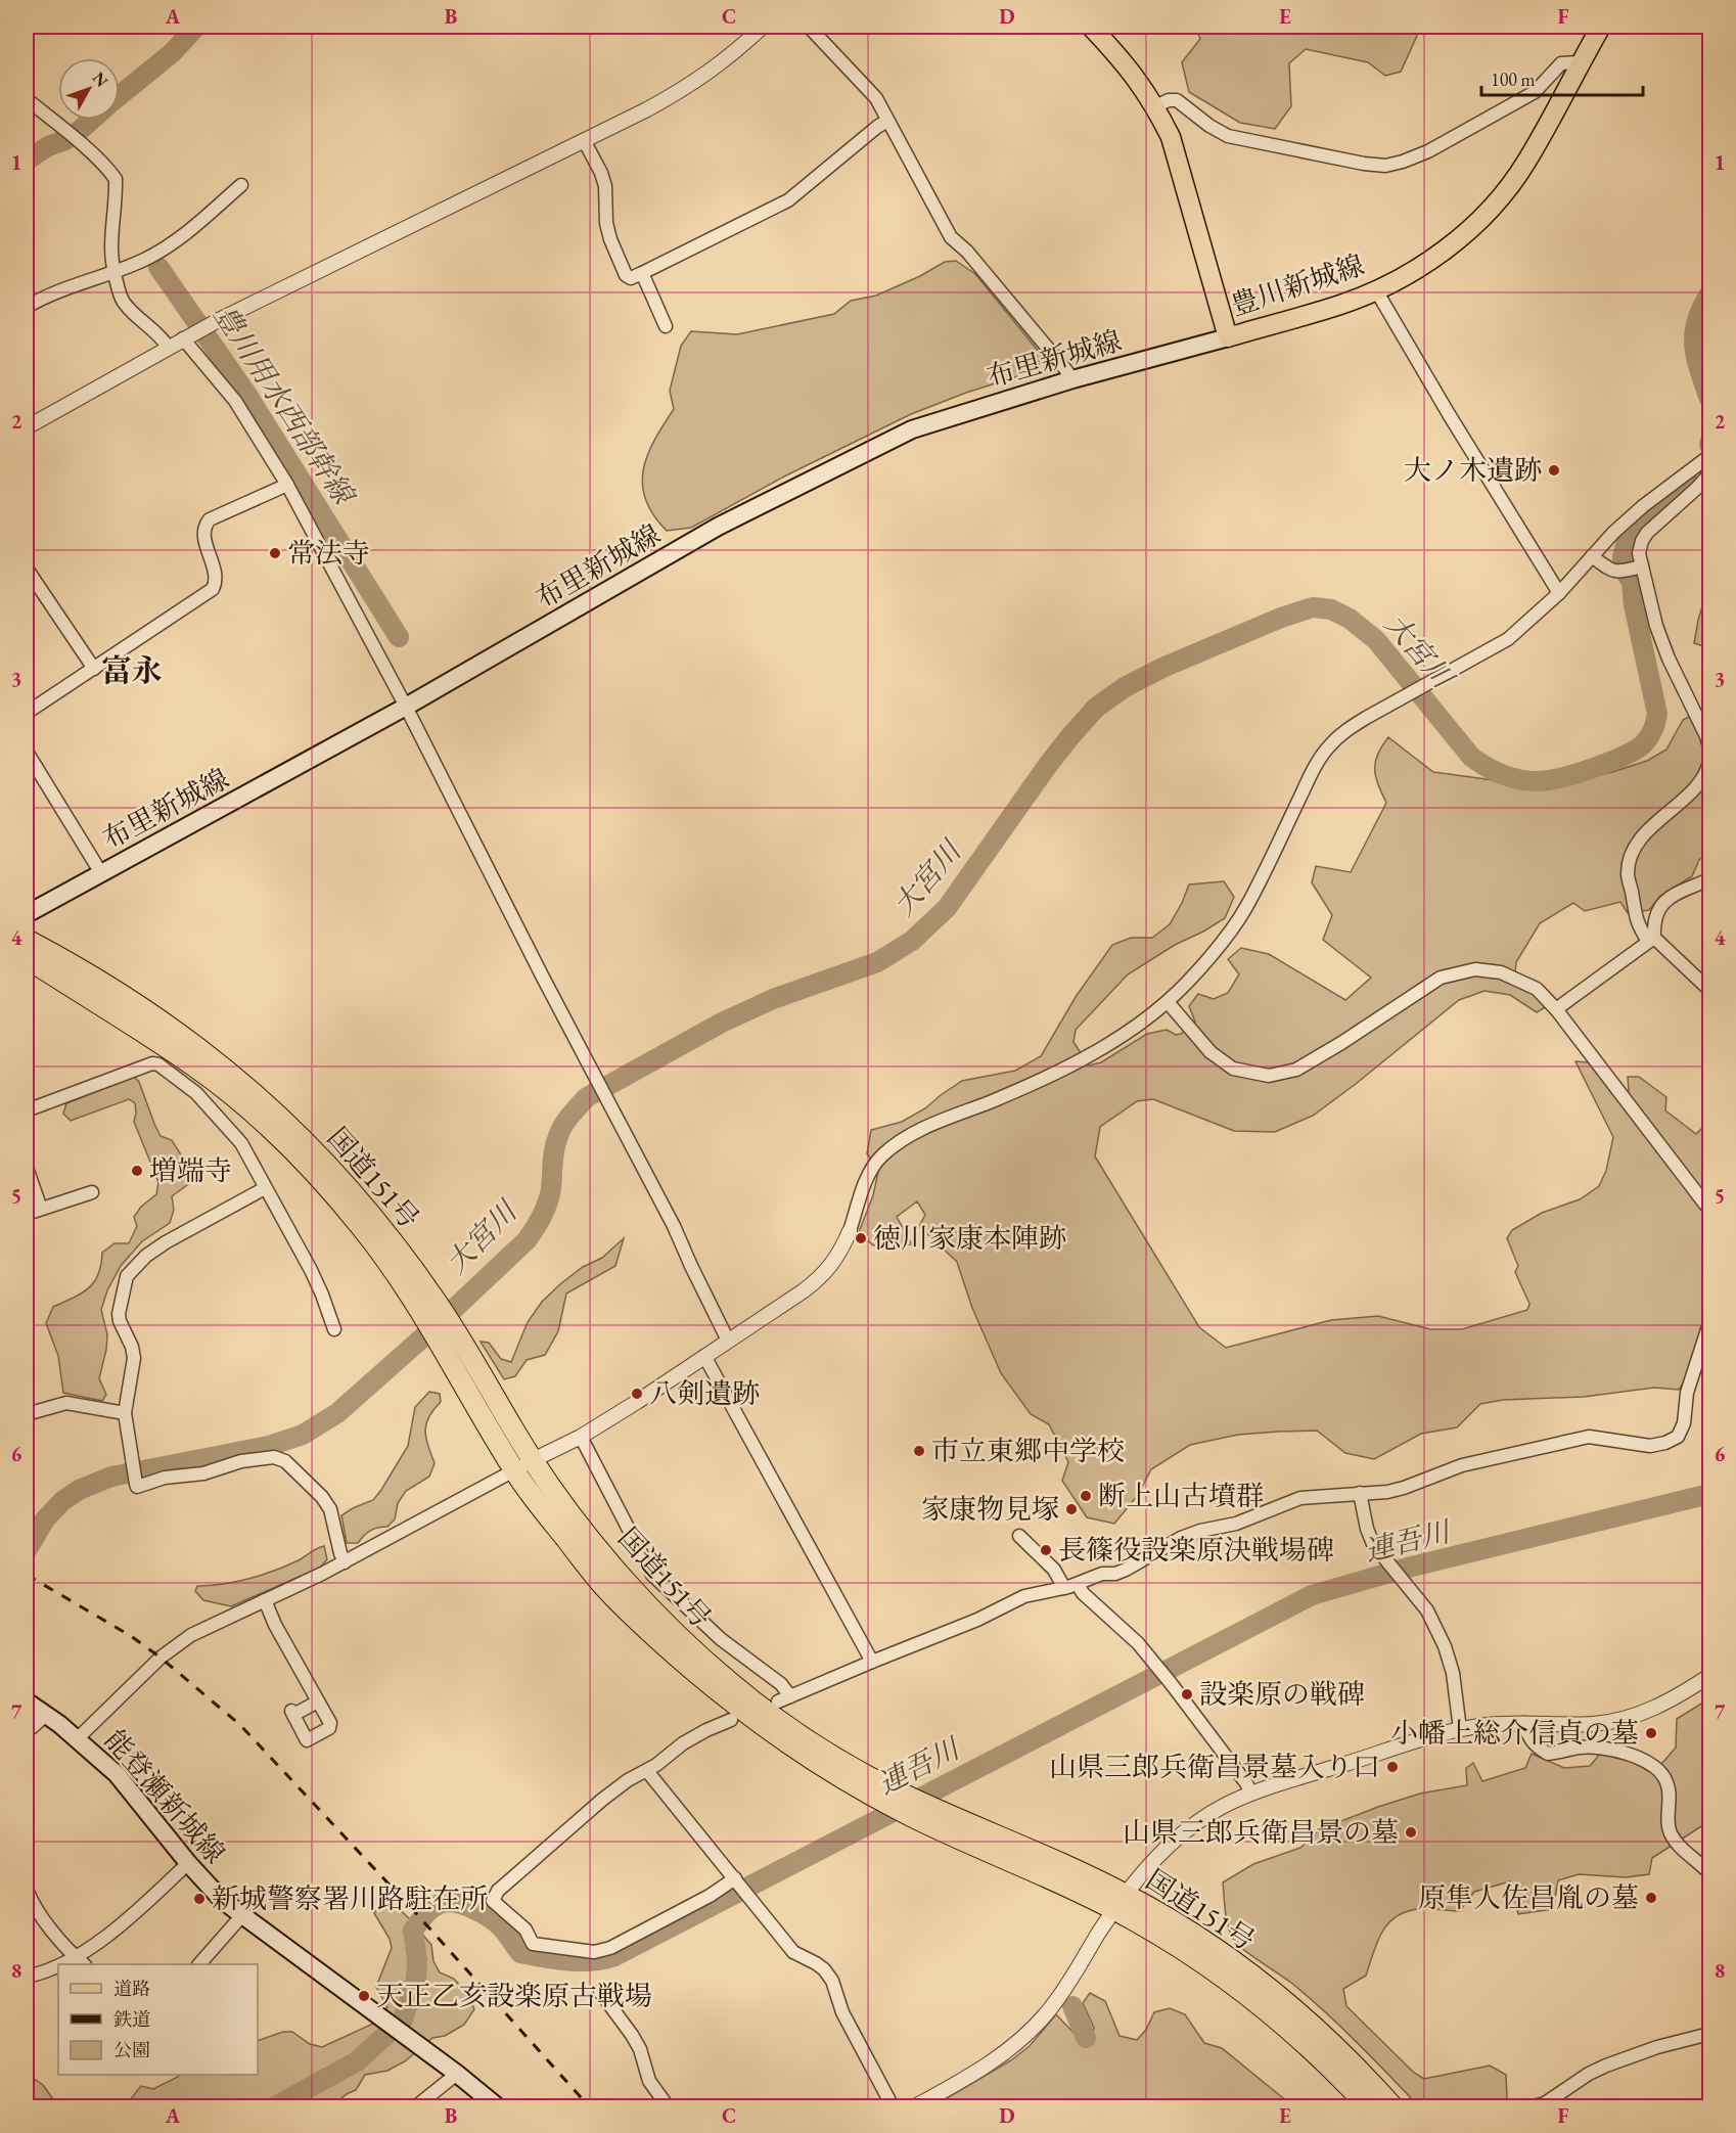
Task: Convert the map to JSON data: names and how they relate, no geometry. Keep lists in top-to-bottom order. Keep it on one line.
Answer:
{"streets":{"highway":["国道151号"],"main road":["豊川新城線","布里新城線","能登瀬新城線"]},"crossings":[["豊川新城線","布里新城線"]],"districts":["富永"],"water":["豊川用水西部幹線","大宮川","連吾川"],"places":["大ノ木遺跡","常法寺","増端寺","徳川家康本陣跡","八剣遺跡","市立東郷中学校","断上山古墳群","家康物見塚","長篠役設楽原決戦場碑","設楽原の戦碑","小幡上総介信貞の墓","山県三郎兵衛昌景墓入り口","山県三郎兵衛昌景の墓","原隼人佐昌胤の墓","新城警察署川路駐在所","天正乙亥設楽原古戦場"],"legend":["道路","鉄道","公園"],"scale_bar":"100 m","north":"top right","grid":{"columns":["A","B","C","D","E","F"],"rows":["1","2","3","4","5","6","7","8"]}}
